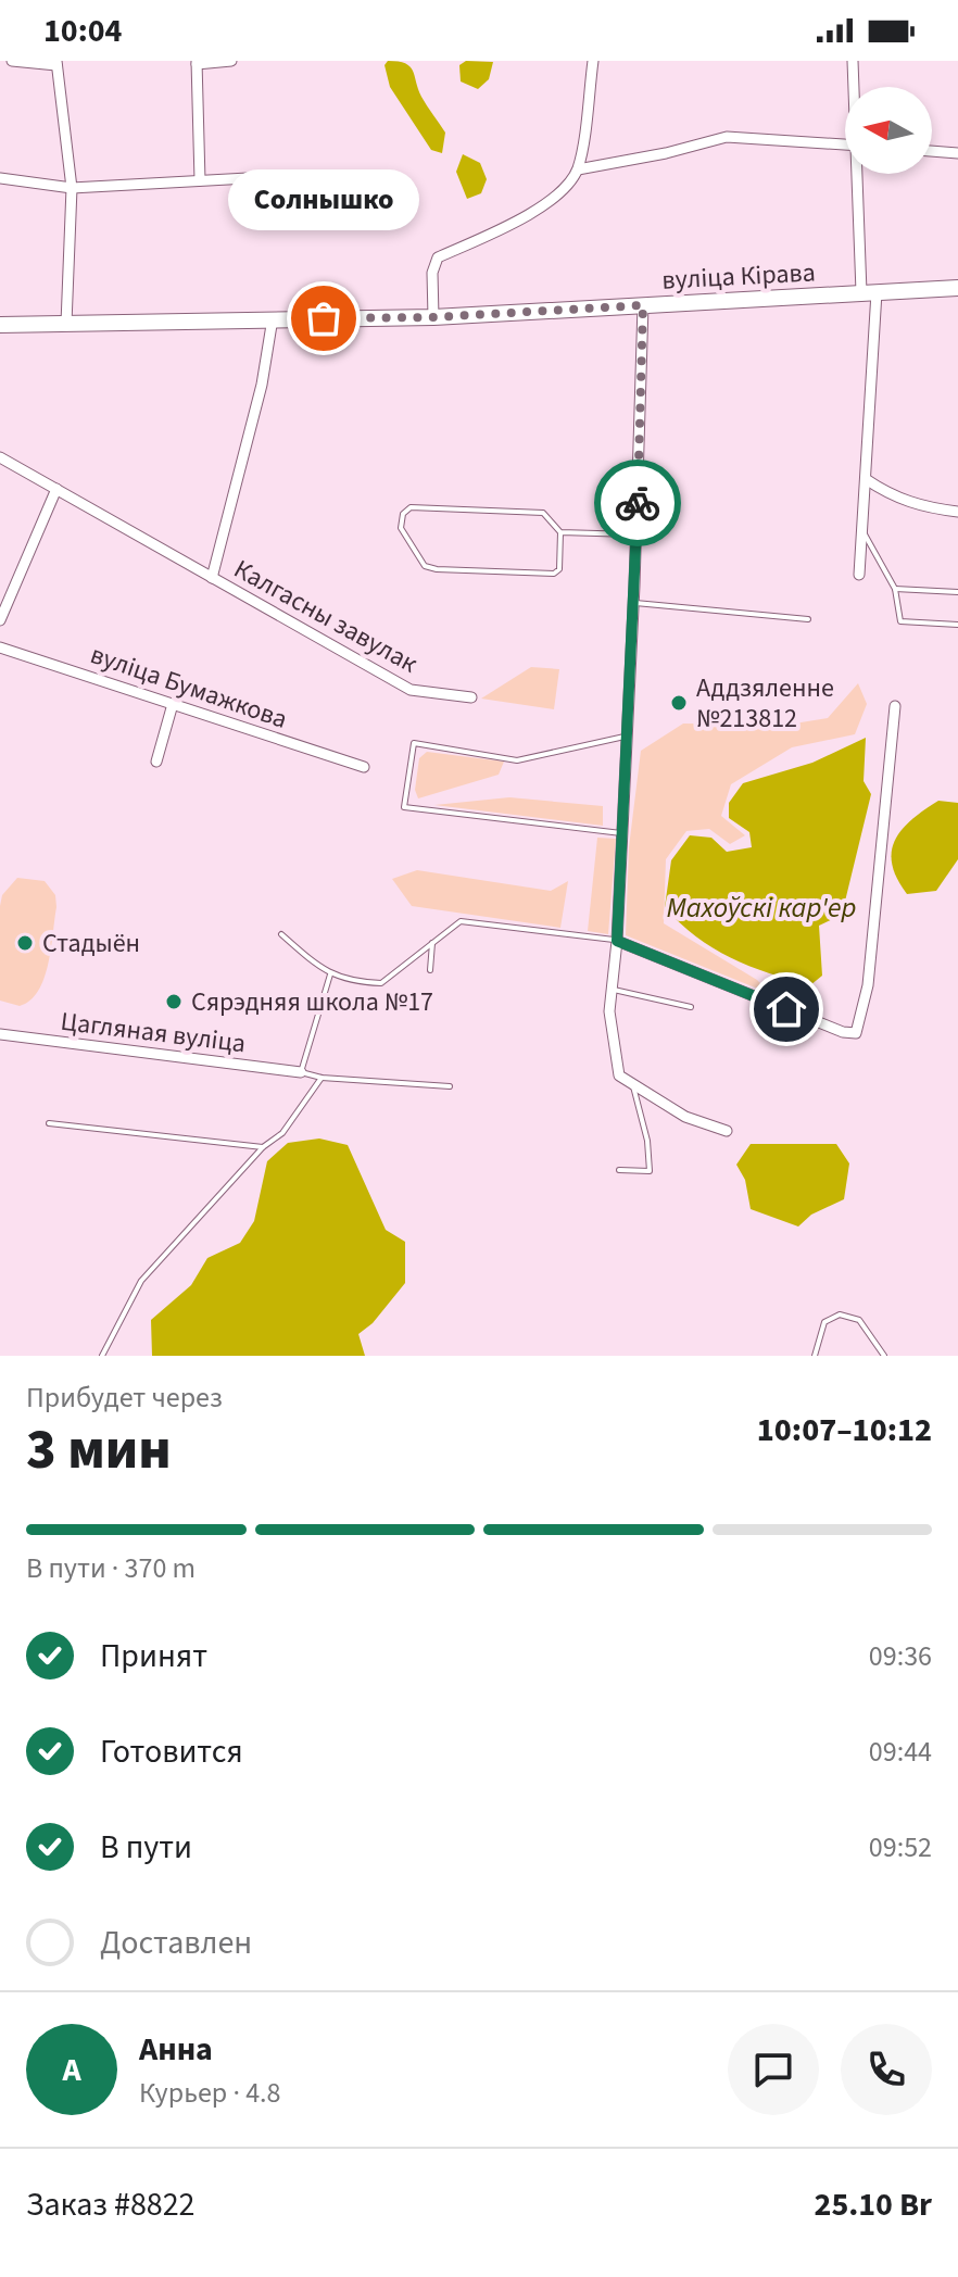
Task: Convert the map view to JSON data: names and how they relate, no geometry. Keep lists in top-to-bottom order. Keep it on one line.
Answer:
{"streets":{"main road":["вуліца Кірава"],"street":["Калгасны завулак","вуліца Бумажкова","Цагляная вуліца"]},"crossings":[["вуліца Кірава","Калгасны завулак"]],"water":["Махоўскі кар'ер"],"places":["Солнышко","Аддзяленне №213812","Стадыён","Сярэдняя школа №17"],"north":"left","page":{"status":"10:04","bubble":"Солнышко","heading":["3 мин","Прибудет через","10:07–10:12"],"panel":["Анна","Курьер · 4.8","Заказ #8822","25.10 Br"],"bar":"В пути · 370 m","list":[["Принят","09:36"],["Готовится","09:44"],["В пути","09:52"],"Доставлен"],"round":"А"}}
